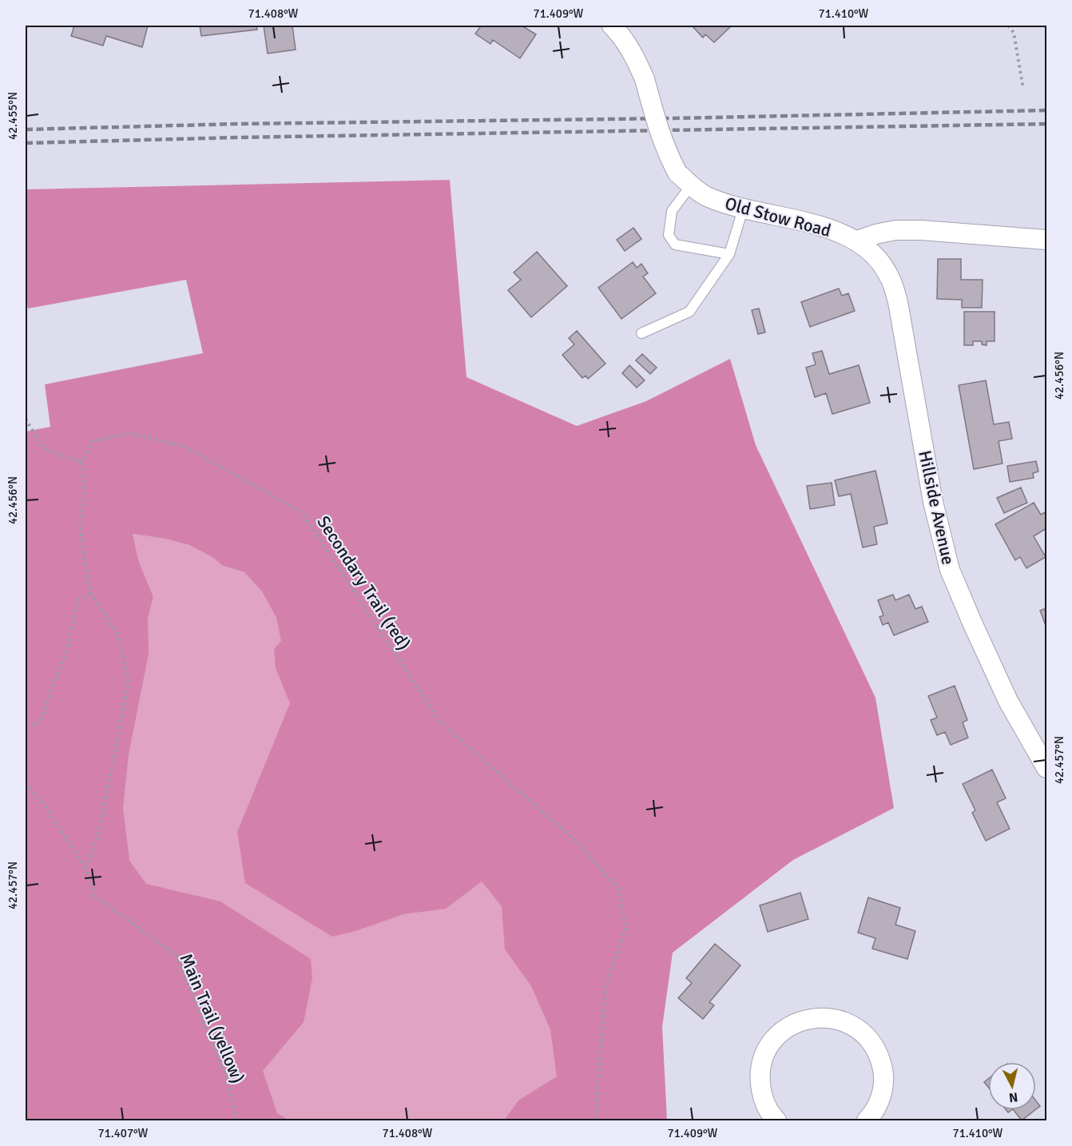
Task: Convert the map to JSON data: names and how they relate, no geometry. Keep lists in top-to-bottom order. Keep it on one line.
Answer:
{"streets":{"street":["Old Stow Road","Hillside Avenue"],"path":["Secondary Trail (red)","Main Trail (yellow)"]},"crossings":[["Old Stow Road","Hillside Avenue"]],"north":"bottom","coordinates":["71.408°W","71.409°W","71.410°W","42.455°N","42.456°N","42.457°N","71.407°W"]}
